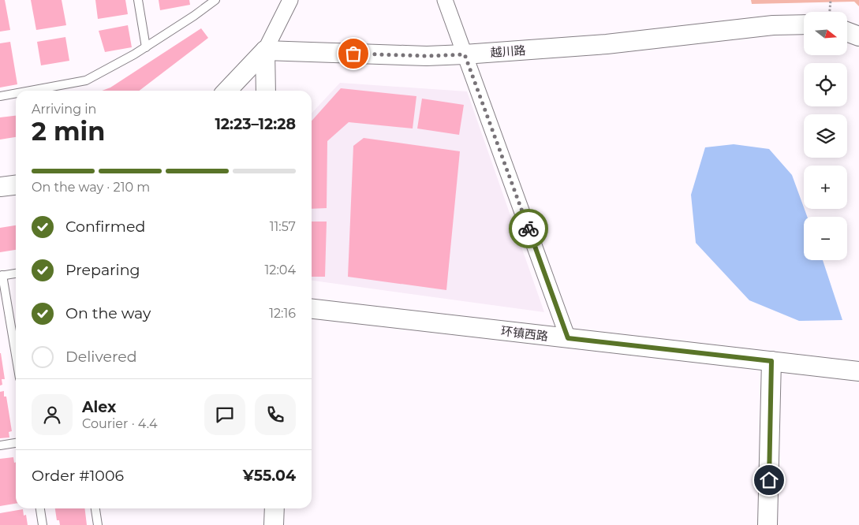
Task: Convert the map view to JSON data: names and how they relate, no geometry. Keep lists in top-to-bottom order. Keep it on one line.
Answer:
{"streets":{"street":["越川路","环镇西路"]},"north":"right","page":{"map_buttons":["+","−"],"heading":["2 min","Arriving in","12:23–12:28"],"panel":["Alex","Courier · 4.4","Order #1006","¥55.04"],"bar":"On the way · 210 m","list":[["Confirmed","11:57"],["Preparing","12:04"],["On the way","12:16"],"Delivered"]}}
